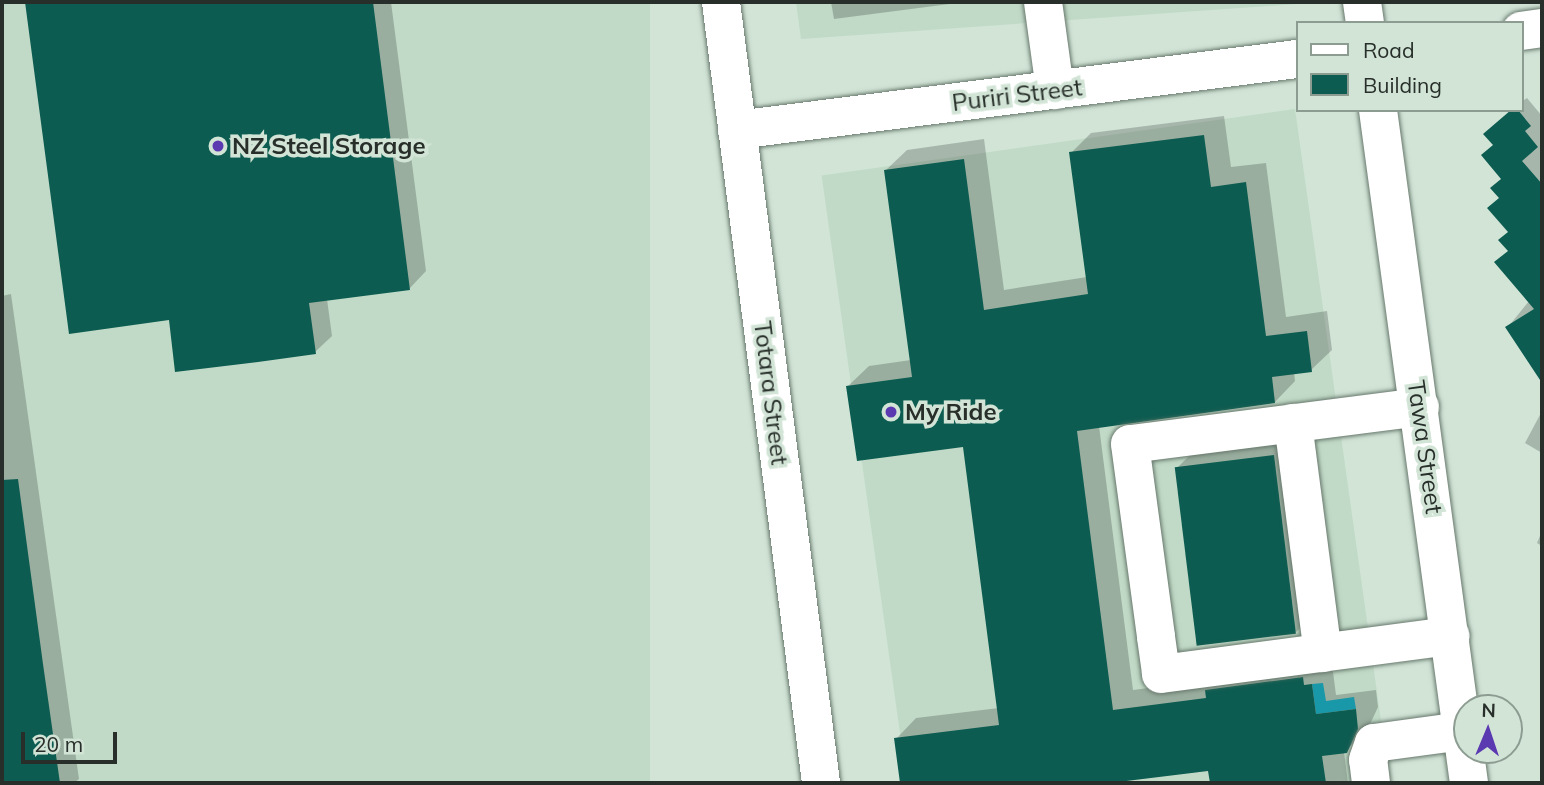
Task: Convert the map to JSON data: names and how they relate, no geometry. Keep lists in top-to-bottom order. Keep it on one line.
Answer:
{"streets":{"street":["Puriri Street","Totara Street","Tawa Street"]},"crossings":[["Puriri Street","Totara Street"]],"places":["NZ Steel Storage","My Ride"],"legend":["Road","Building"],"scale_bar":"20 m","north":"top"}
